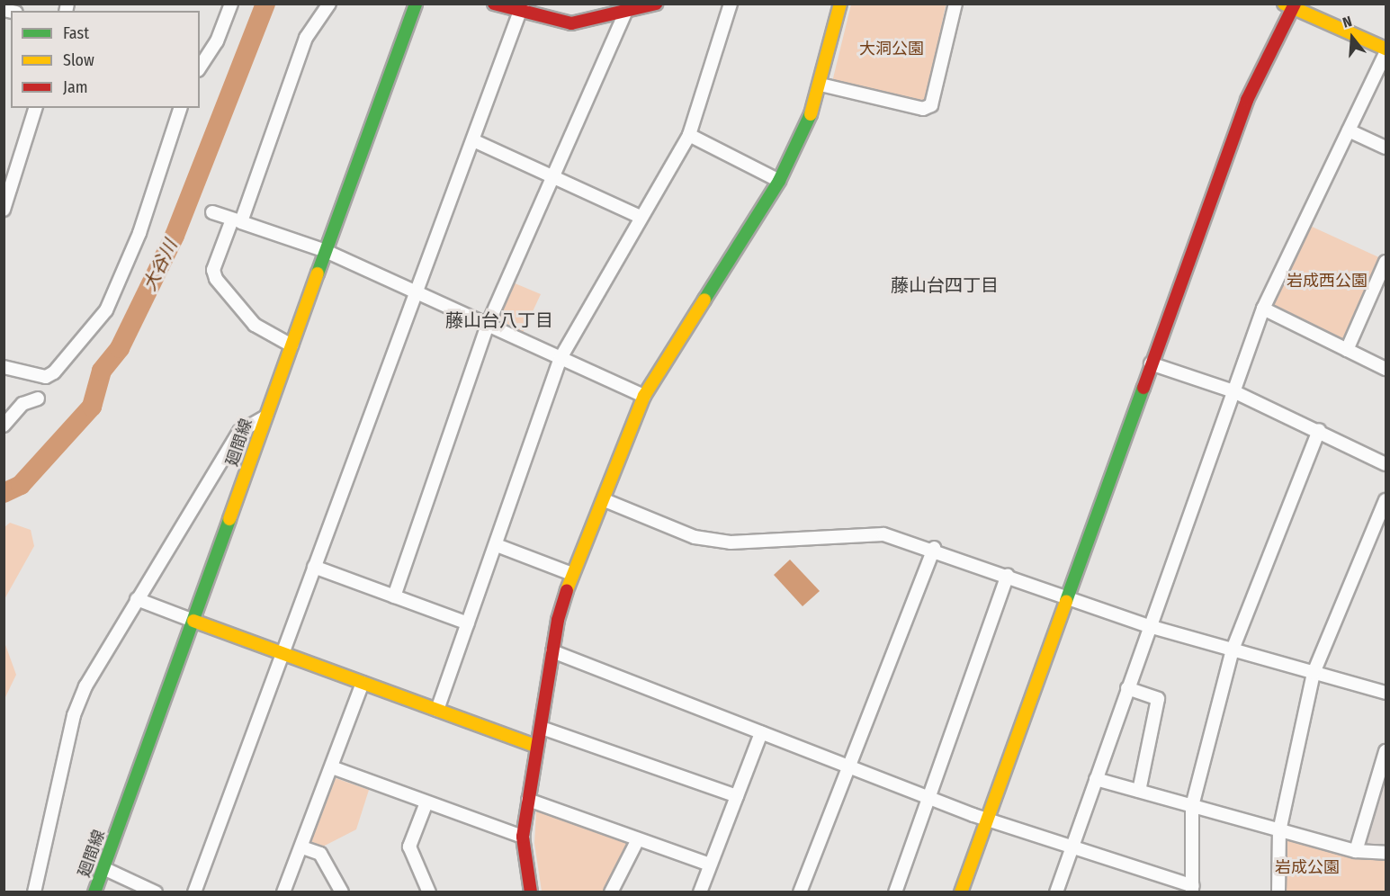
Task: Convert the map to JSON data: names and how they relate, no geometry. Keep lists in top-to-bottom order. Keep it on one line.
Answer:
{"streets":{"street":["廻間線"]},"districts":["藤山台四丁目","藤山台八丁目"],"water":["大谷川"],"parks":["大洞公園","岩成西公園","岩成公園"],"legend":["Fast","Slow","Jam"],"north":"top"}
